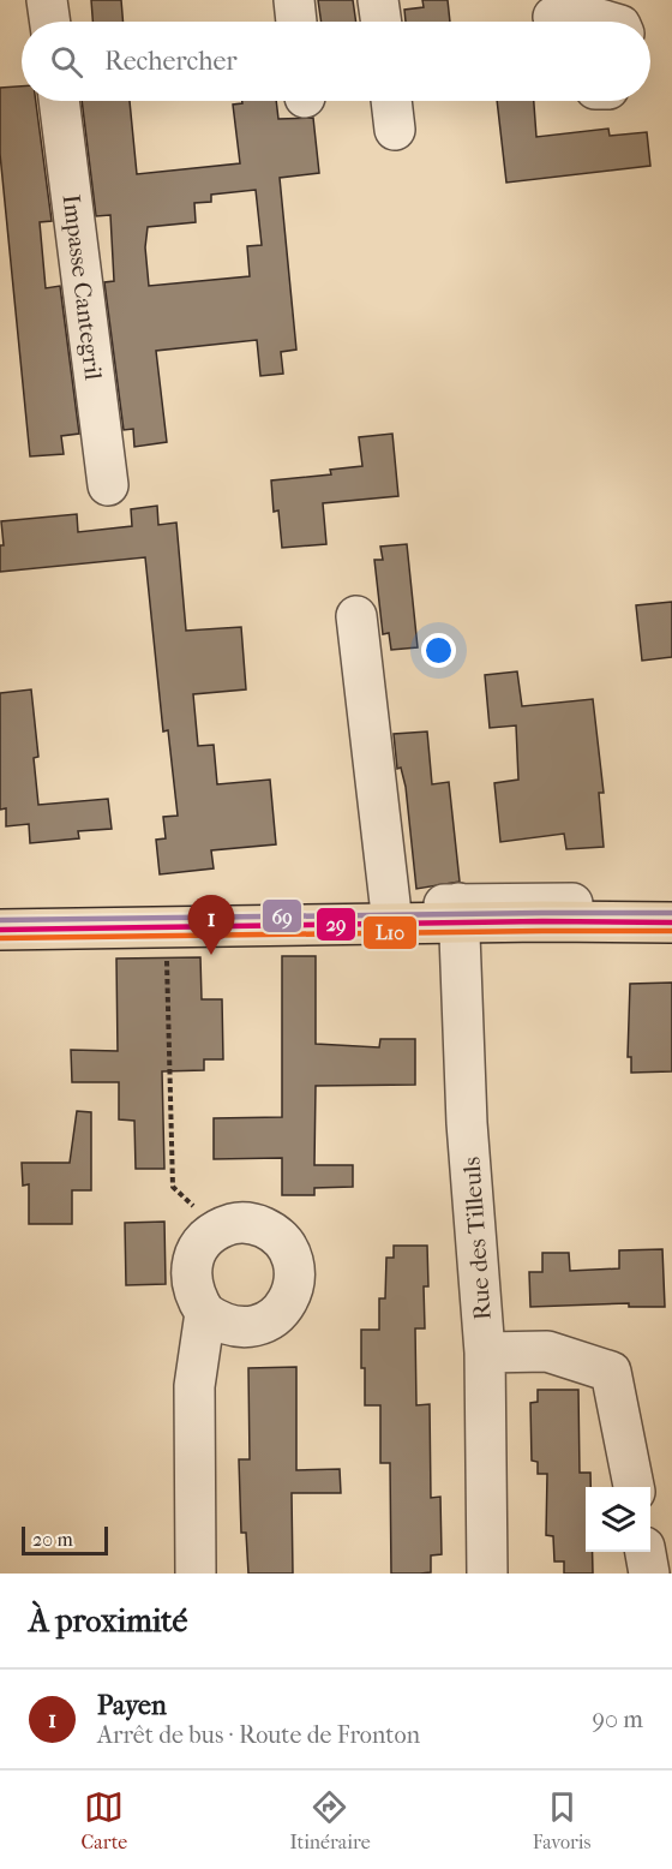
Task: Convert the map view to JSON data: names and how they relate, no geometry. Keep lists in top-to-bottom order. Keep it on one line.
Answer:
{"streets":{"street":["Impasse Cantegril","Rue des Tilleuls"]},"lines":["transit line 69","transit line 29","transit line L10"],"scale_bar":"20 m","page":{"search":"Rechercher","pins":"1","scale":"20 m","heading":"À proximité","list":[{"mark":"1","name":"Payen","note":"Arrêt de bus · Route de Fronton","value":"90 m"}],"nav":["Carte","Itinéraire","Favoris"]}}
